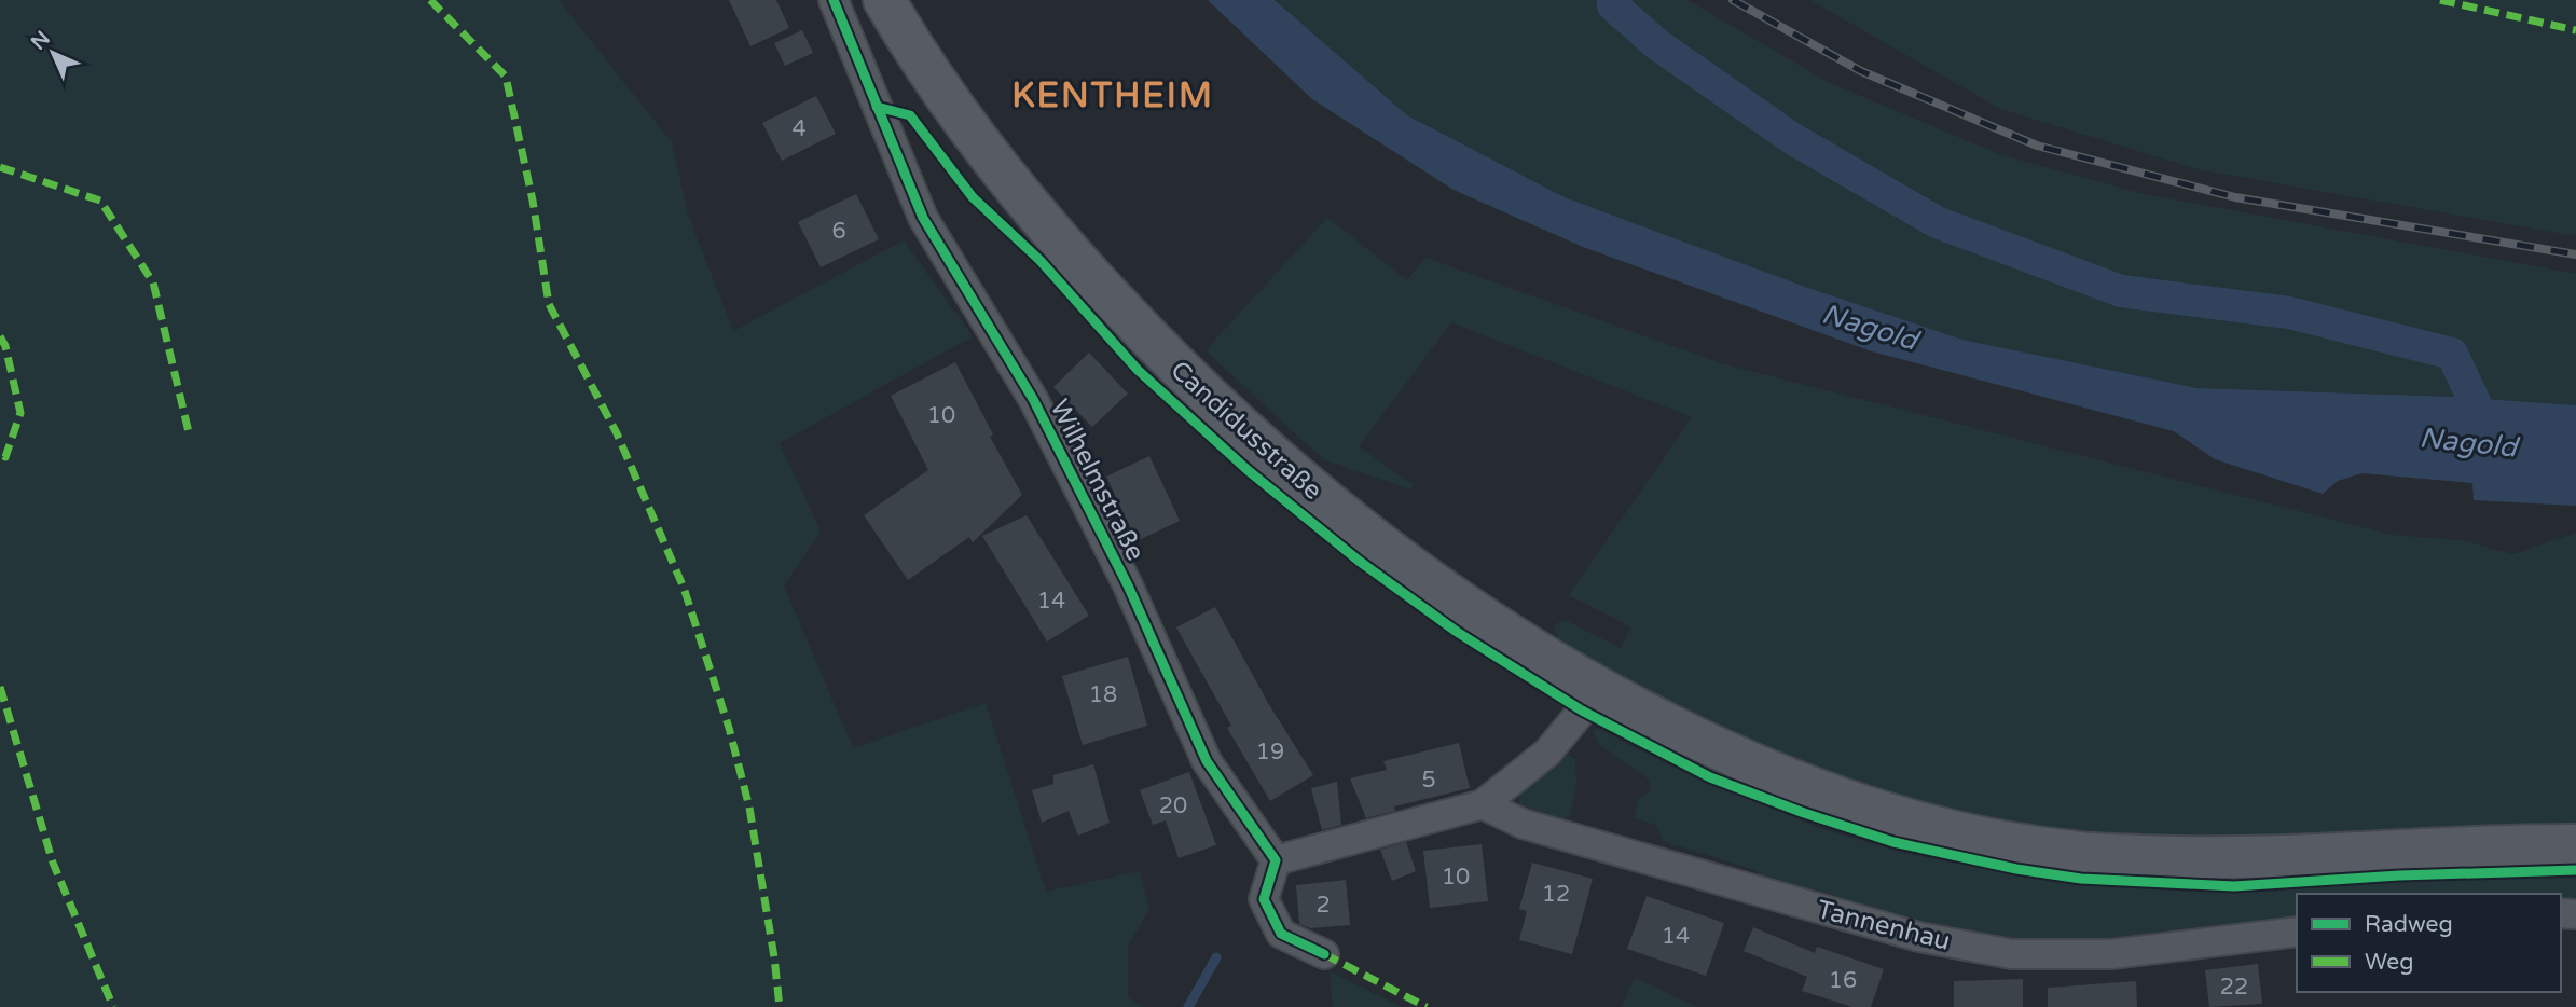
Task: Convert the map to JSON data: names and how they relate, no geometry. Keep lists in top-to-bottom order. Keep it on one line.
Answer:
{"streets":{"main road":["Candidusstraße"],"street":["Wilhelmstraße","Tannenhau"]},"districts":["KENTHEIM"],"water":["Nagold"],"house_numbers":["4","6","10","14","18","19","5","20","10","12","2","14","16","22"],"legend":["Radweg","Weg"],"north":"top left"}
